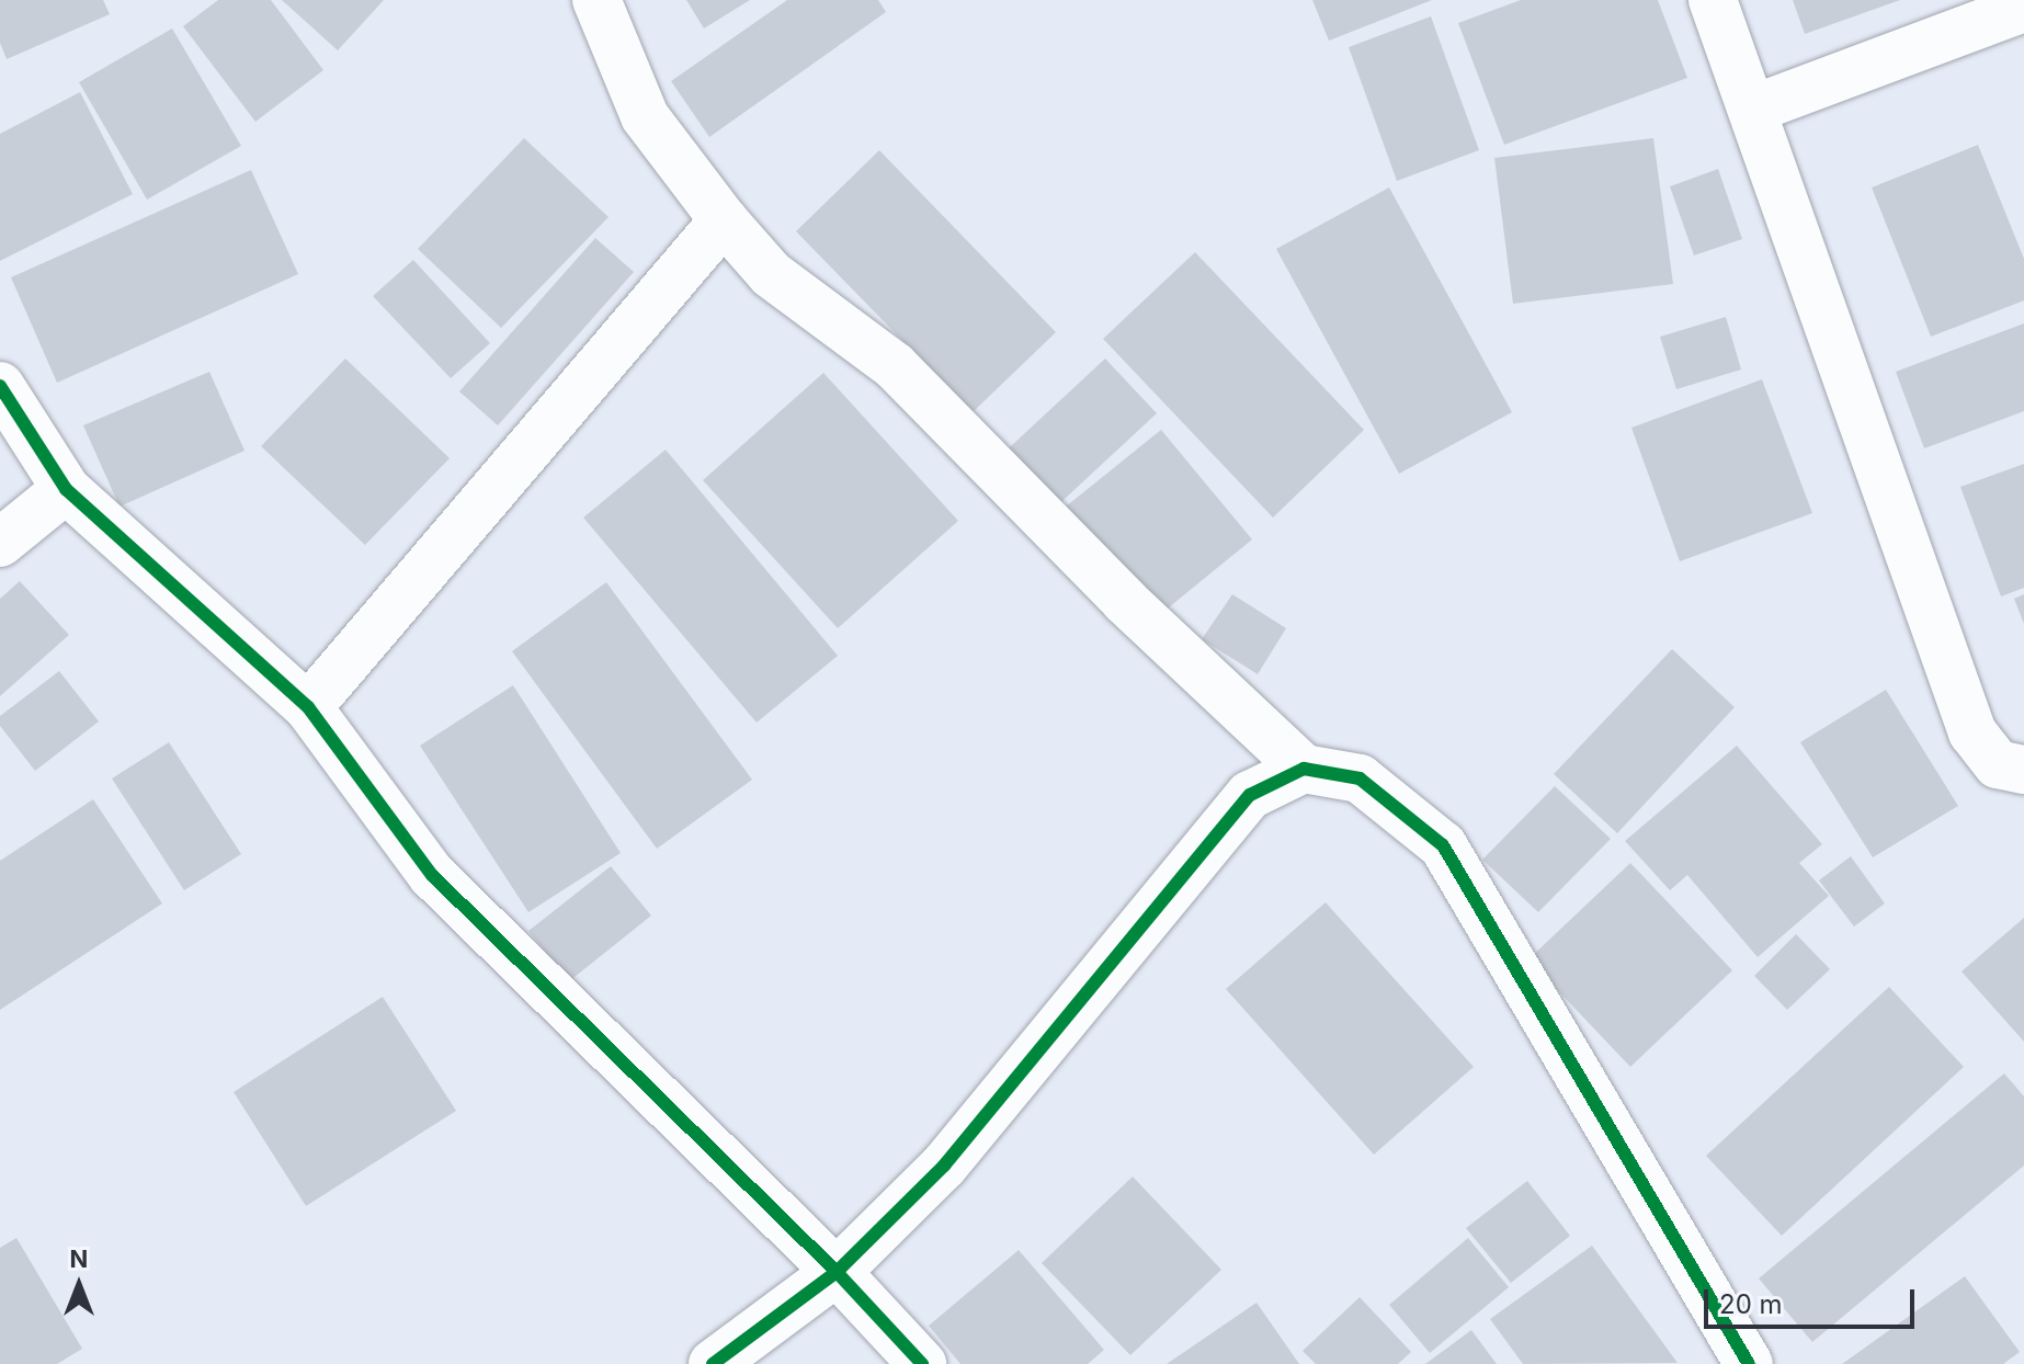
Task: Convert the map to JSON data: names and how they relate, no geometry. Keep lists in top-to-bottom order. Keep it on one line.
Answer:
{"scale_bar":"20 m","north":"top"}
